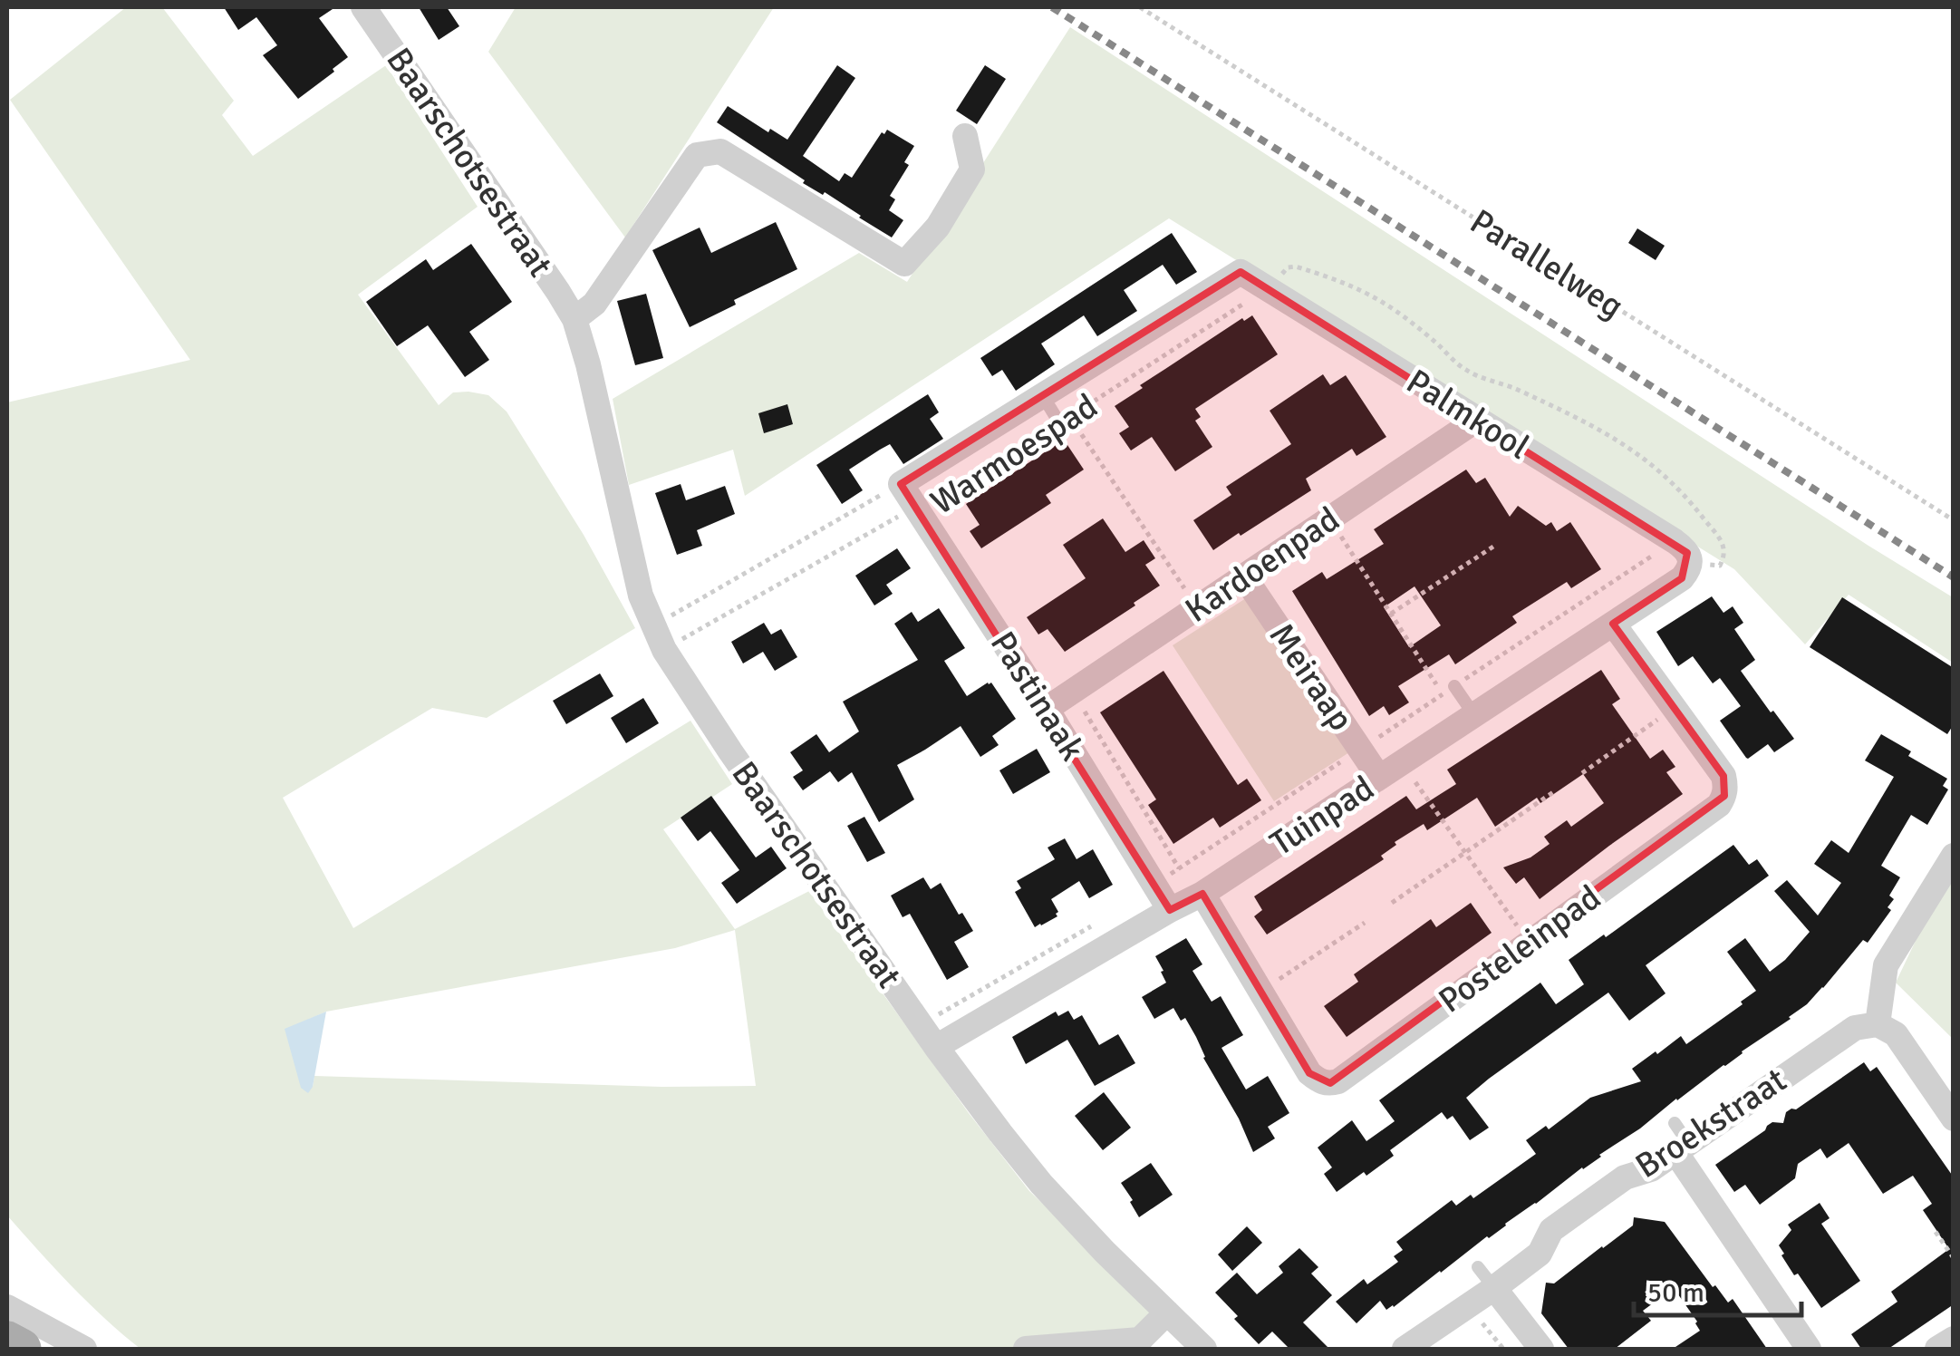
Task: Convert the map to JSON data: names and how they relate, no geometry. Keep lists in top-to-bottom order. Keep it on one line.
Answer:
{"streets":{"street":["Baarschotsestraat","Palmkool","Warmoespad","Kardoenpad","Meiraap","Pastinaak","Tuinpad","Posteleinpad","Broekstraat"],"path":["Parallelweg"]},"crossings":[["Baarschotsestraat","Warmoespad"],["Baarschotsestraat","Tuinpad"],["Palmkool","Warmoespad"],["Palmkool","Kardoenpad"],["Palmkool","Tuinpad"],["Warmoespad","Pastinaak"],["Warmoespad","Tuinpad"],["Kardoenpad","Meiraap"],["Kardoenpad","Pastinaak"],["Meiraap","Tuinpad"],["Pastinaak","Tuinpad"],["Tuinpad","Posteleinpad"]],"scale_bar":"50 m"}
